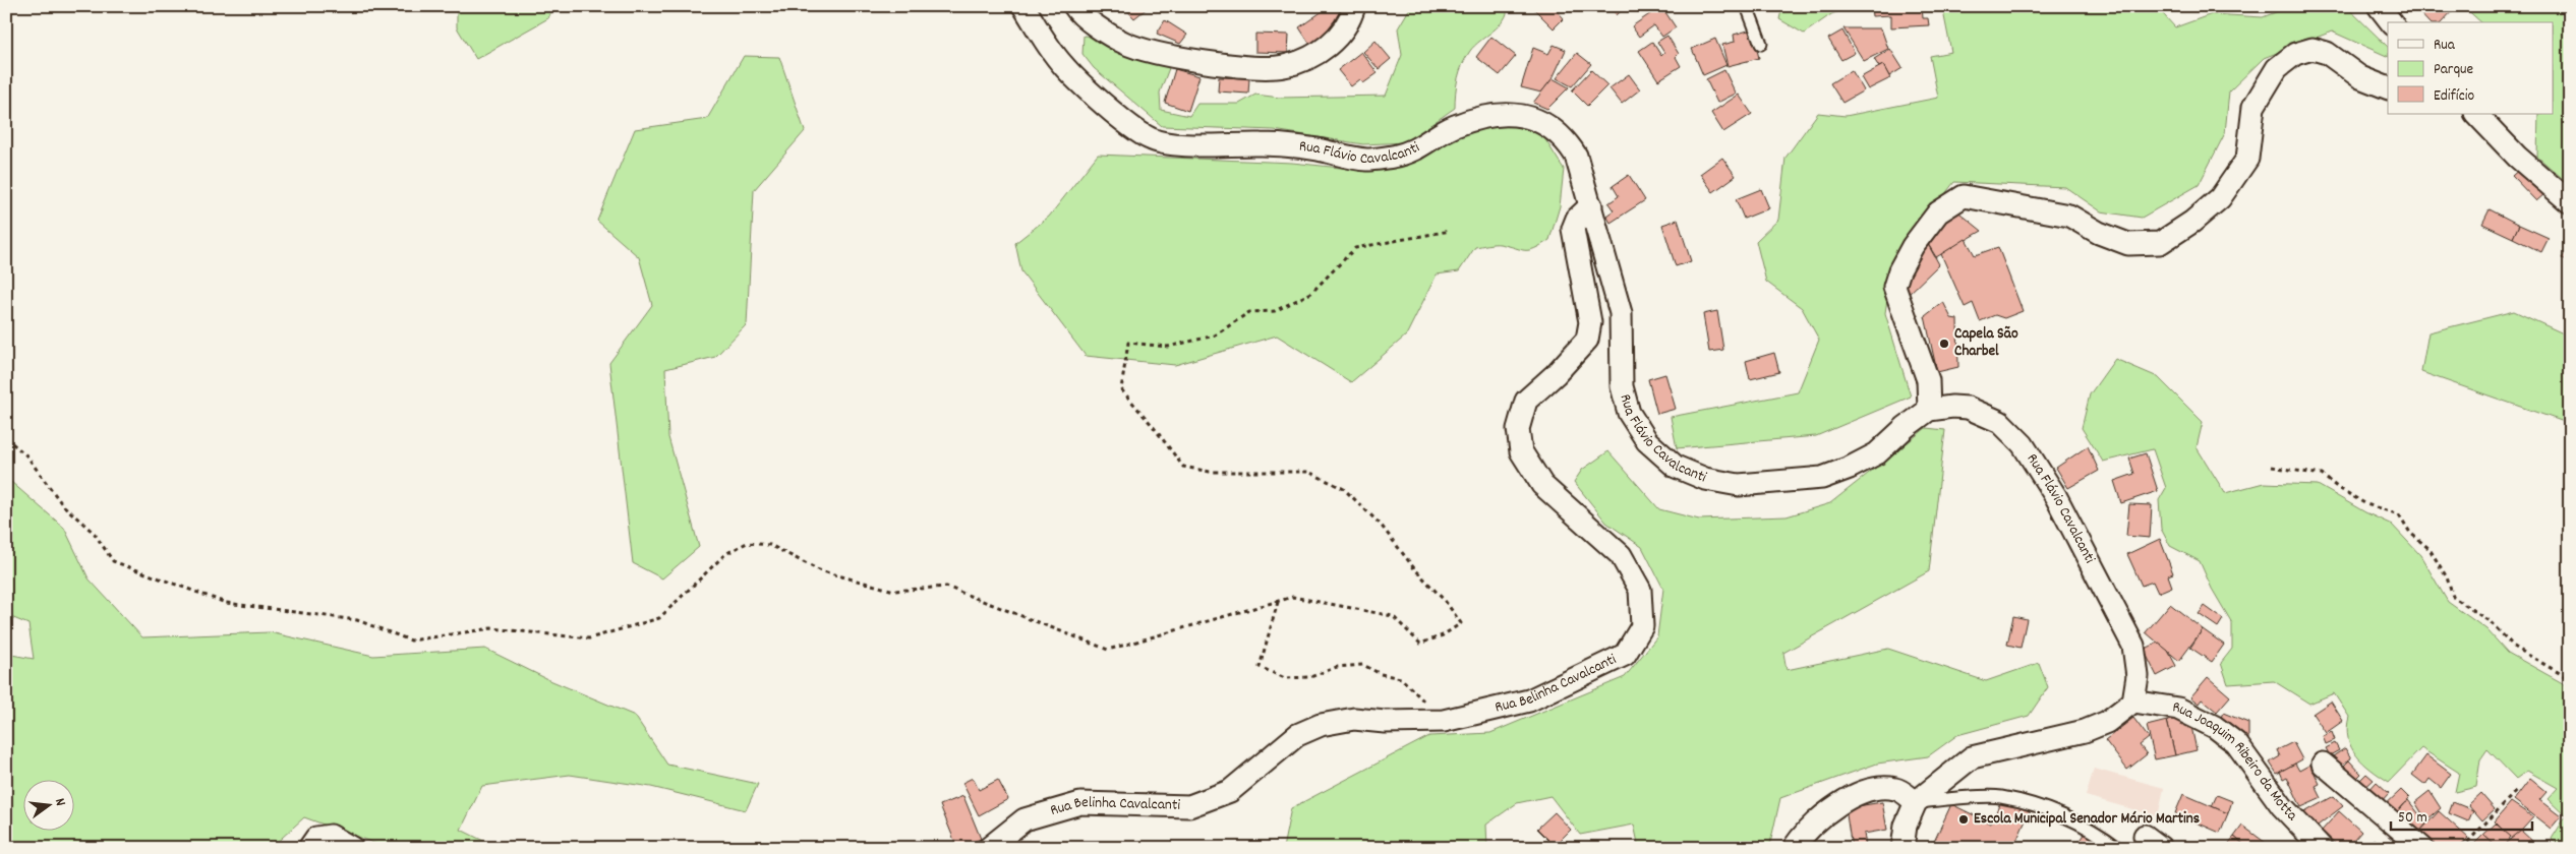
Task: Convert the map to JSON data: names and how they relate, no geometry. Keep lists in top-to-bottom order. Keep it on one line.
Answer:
{"streets":{"street":["Rua Flávio Cavalcanti","Rua Belinha Cavalcanti","Rua Joaquim Ribeiro da Motta"]},"crossings":[["Rua Flávio Cavalcanti","Rua Belinha Cavalcanti"],["Rua Flávio Cavalcanti","Rua Joaquim Ribeiro da Motta"]],"places":["Capela São Charbel","Escola Municipal Senador Mário Martins"],"legend":["Rua","Parque","Edifício"],"scale_bar":"50 m","north":"right"}
